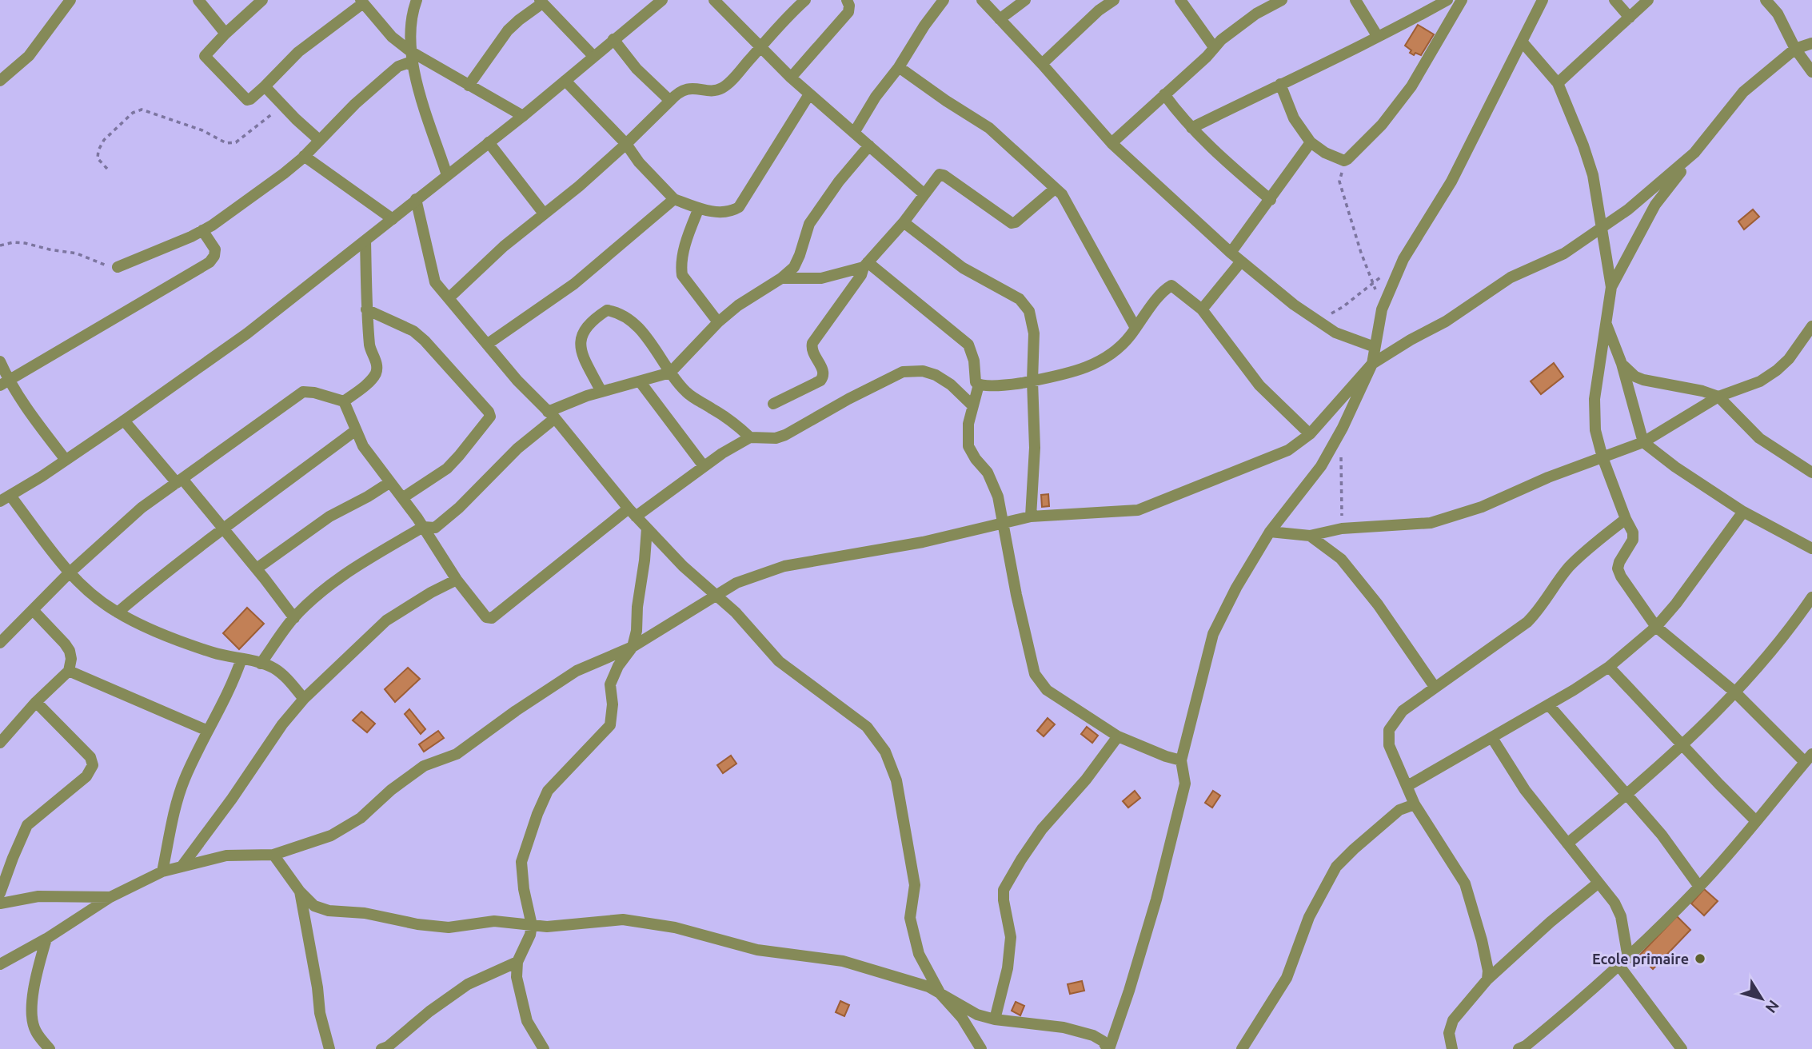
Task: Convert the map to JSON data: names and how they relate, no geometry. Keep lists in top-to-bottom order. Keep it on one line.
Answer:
{"places":["Ecole primaire"],"north":"bottom right"}
